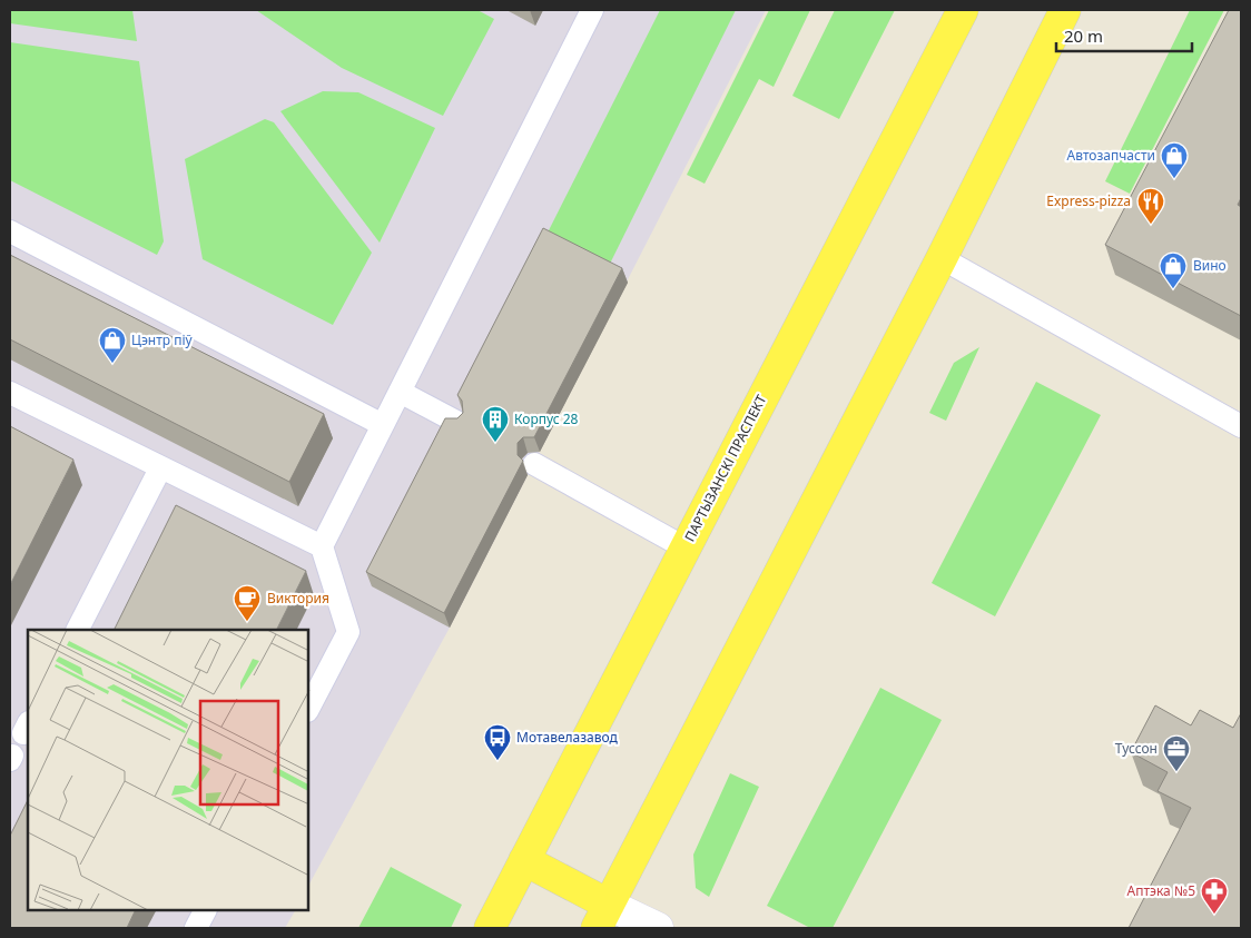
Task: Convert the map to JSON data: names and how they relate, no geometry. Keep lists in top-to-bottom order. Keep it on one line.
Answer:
{"streets":{"main road":["ПАРТЫЗАНСКІ ПРАСПЕКТ"]},"places":{"shop":["Автозапчасти","Вино","Цэнтр піў"],"restaurant":["Express-pizza"],"building":["Корпус 28"],"cafe":["Виктория"],"bus stop":["Мотавелазавод"],"office":["Туссон"],"pharmacy":["Аптэка №5"]},"scale_bar":"20 m"}
